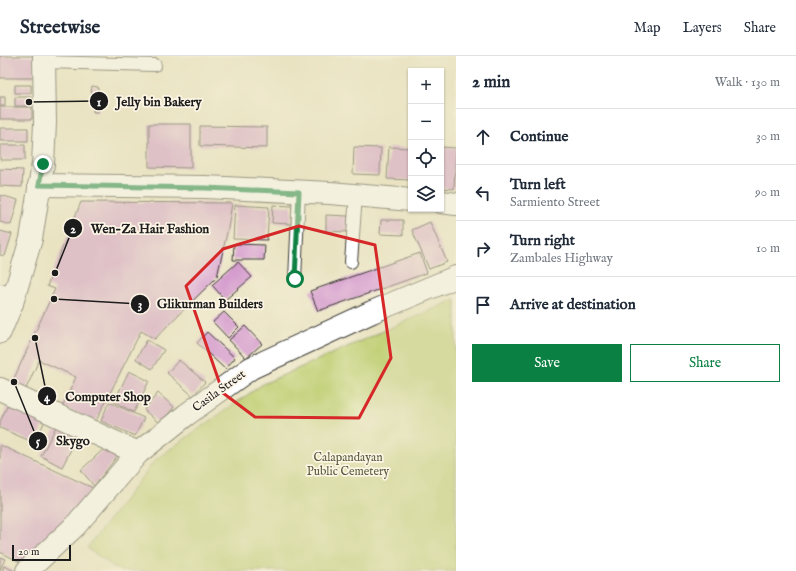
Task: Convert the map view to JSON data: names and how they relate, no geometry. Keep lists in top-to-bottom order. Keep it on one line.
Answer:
{"streets":{"street":["Casila Street"]},"parks":["Calapandayan Public Cemetery"],"places":["Jelly bin Bakery","Wen-Za Hair Fashion","Glikurman Builders","Computer Shop","Skygo"],"scale_bar":"20 m","page":{"header":"Streetwise","nav":["Map","Layers","Share"],"heading":["2 min","Walk · 130 m"],"map_buttons":["+","−"],"list":[["Continue","30 m"],["Turn left","Sarmiento Street","90 m"],["Turn right","Zambales Highway","10 m"],"Arrive at destination"],"buttons":["Save","Share"],"scale":"20 m"}}
